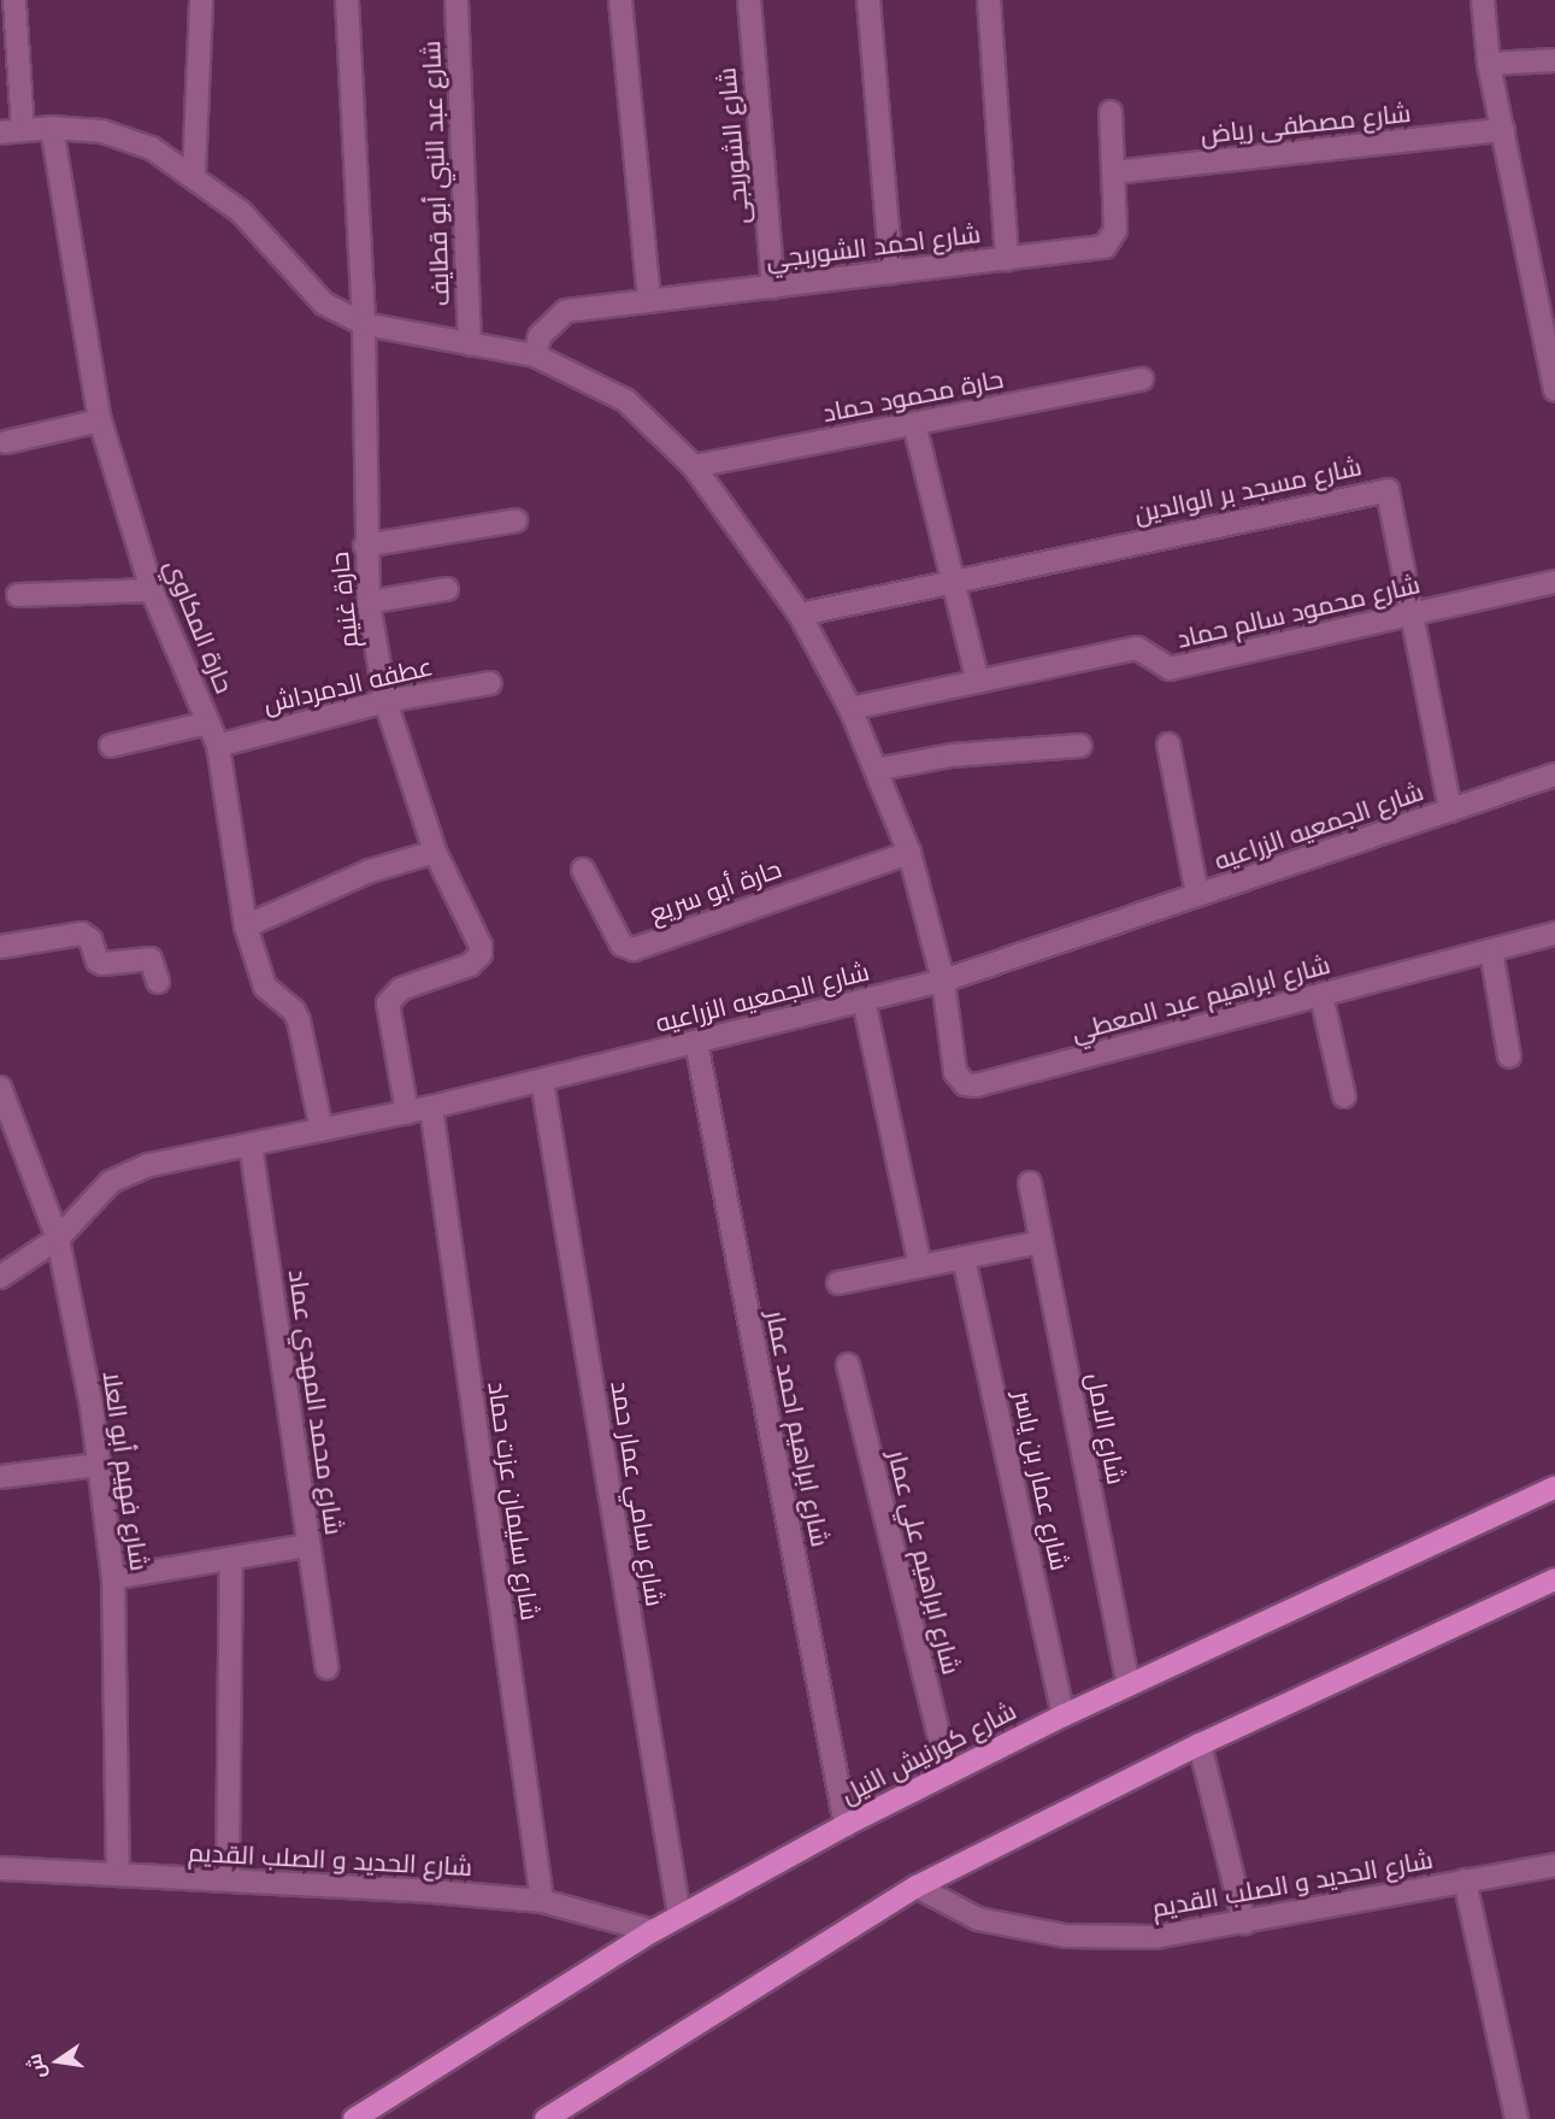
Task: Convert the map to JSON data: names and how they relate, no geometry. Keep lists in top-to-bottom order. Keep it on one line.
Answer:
{"streets":{"highway":["شارع كورنيش النيل"],"street":["شارع مصطفى رياض","شارع الشوربجى","شارع عبد النبي أبو قطايف","شارع احمد الشوربجي","حارة محمود حماد","شارع مسجد بر الوالدين","حارة غنيم","شارع محمود سالم حماد","حارة المكاوي","عطفه الدمرداش","شارع الجمعيه الزراعيه","حارة أبو سريع","شارع ابراهيم عبد المعطي","شارع محمد المهدي عماد","شارع ابراهيم احمد عمار","شارع الامل","شارع فهيم أبو العلا","شارع عمار بن ياسر","شارع سامي عمار حمد","شارع سليمان عزت حماد","شارع ابراهيم علي عمار","شارع الحديد و الصلب القديم"]},"crossings":[["شارع مصطفى رياض","شارع احمد الشوربجي"],["شارع الشوربجى","شارع احمد الشوربجي"],["شارع مسجد بر الوالدين","شارع محمود سالم حماد"],["شارع مسجد بر الوالدين","شارع الجمعيه الزراعيه"],["حارة غنيم","عطفه الدمرداش"],["حارة غنيم","شارع الجمعيه الزراعيه"],["حارة المكاوي","عطفه الدمرداش"],["حارة المكاوي","شارع الجمعيه الزراعيه"],["شارع الجمعيه الزراعيه","شارع ابراهيم عبد المعطي"],["شارع الجمعيه الزراعيه","شارع محمد المهدي عماد"],["شارع الجمعيه الزراعيه","شارع ابراهيم احمد عمار"],["شارع الجمعيه الزراعيه","شارع فهيم أبو العلا"],["شارع الجمعيه الزراعيه","شارع سامي عمار حمد"],["شارع الجمعيه الزراعيه","شارع سليمان عزت حماد"],["شارع ابراهيم احمد عمار","شارع كورنيش النيل"],["شارع الامل","شارع كورنيش النيل"],["شارع فهيم أبو العلا","شارع الحديد و الصلب القديم"],["شارع عمار بن ياسر","شارع كورنيش النيل"],["شارع سامي عمار حمد","شارع كورنيش النيل"],["شارع سليمان عزت حماد","شارع الحديد و الصلب القديم"],["شارع ابراهيم علي عمار","شارع كورنيش النيل"],["شارع كورنيش النيل","شارع الحديد و الصلب القديم"]],"north":"left"}
